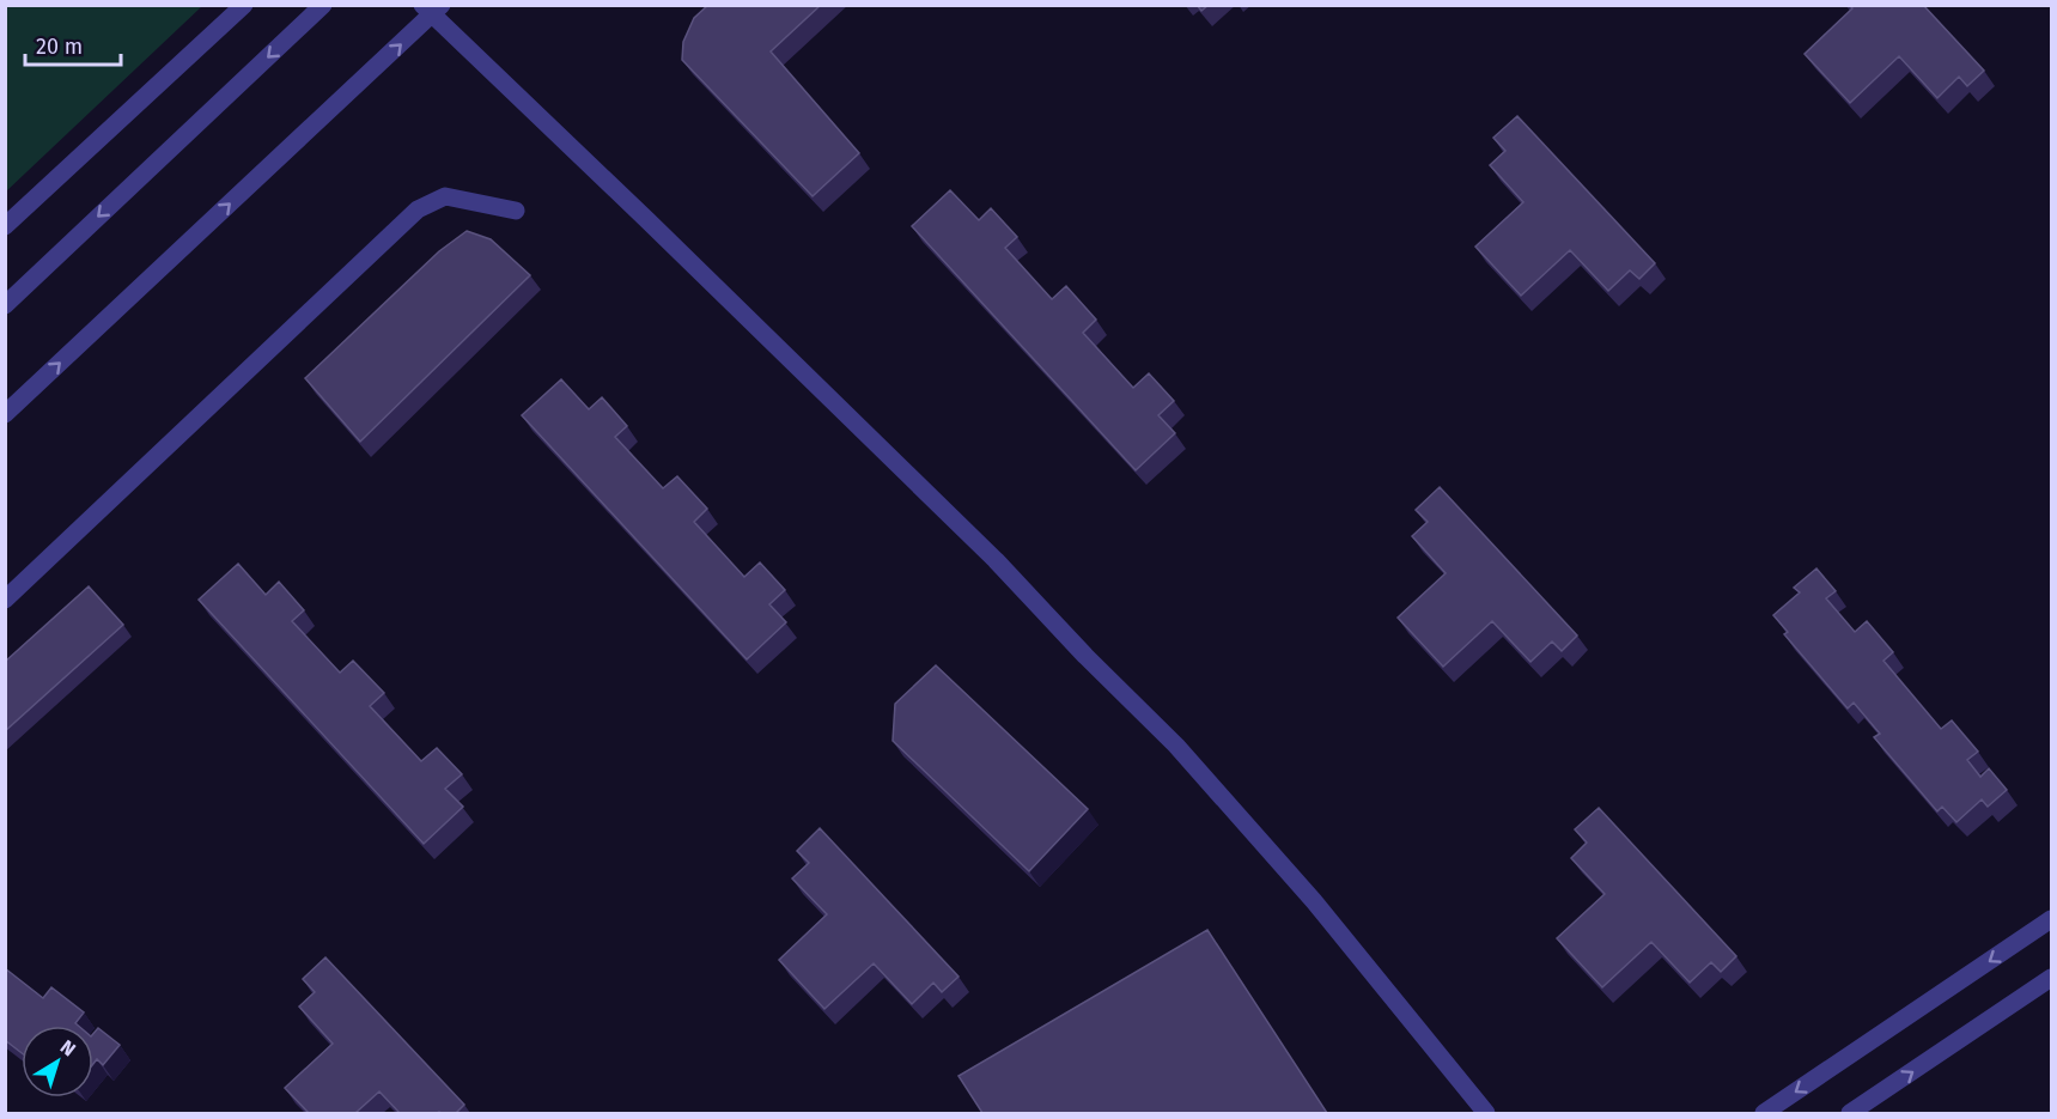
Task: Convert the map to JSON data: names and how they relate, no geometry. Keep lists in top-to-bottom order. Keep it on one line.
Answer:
{"scale_bar":"20 m","north":"top right"}
